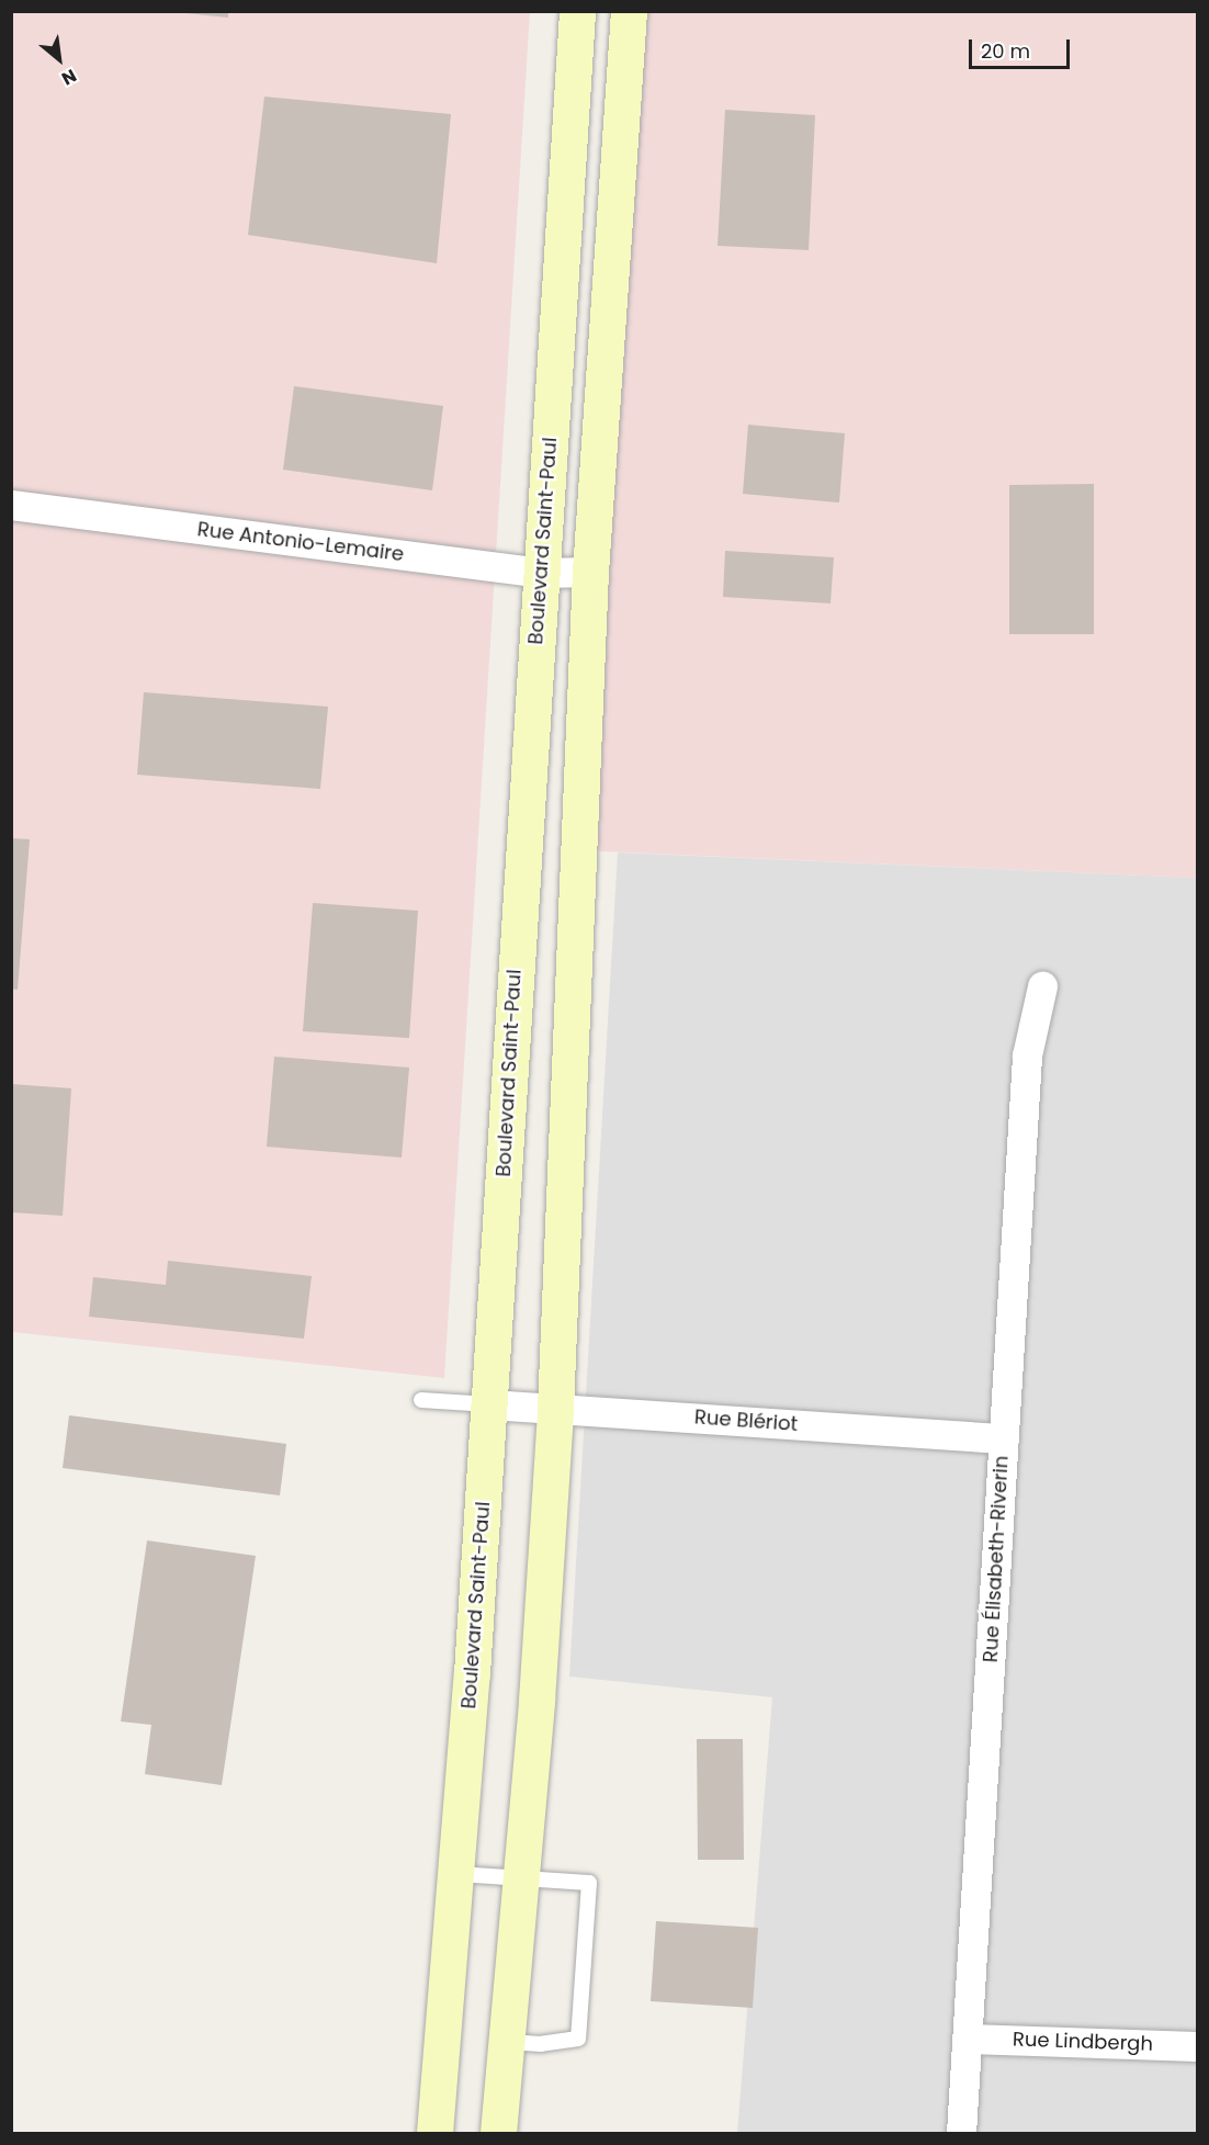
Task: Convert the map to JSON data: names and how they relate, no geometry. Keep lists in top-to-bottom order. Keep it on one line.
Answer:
{"streets":{"main road":["Boulevard Saint-Paul"],"street":["Rue Antonio-Lemaire","Rue Blériot","Rue Élisabeth-Riverin","Rue Lindbergh"]},"crossings":[["Boulevard Saint-Paul","Rue Antonio-Lemaire"],["Boulevard Saint-Paul","Rue Blériot"],["Rue Blériot","Rue Élisabeth-Riverin"],["Rue Élisabeth-Riverin","Rue Lindbergh"]],"scale_bar":"20 m","north":"bottom right"}
